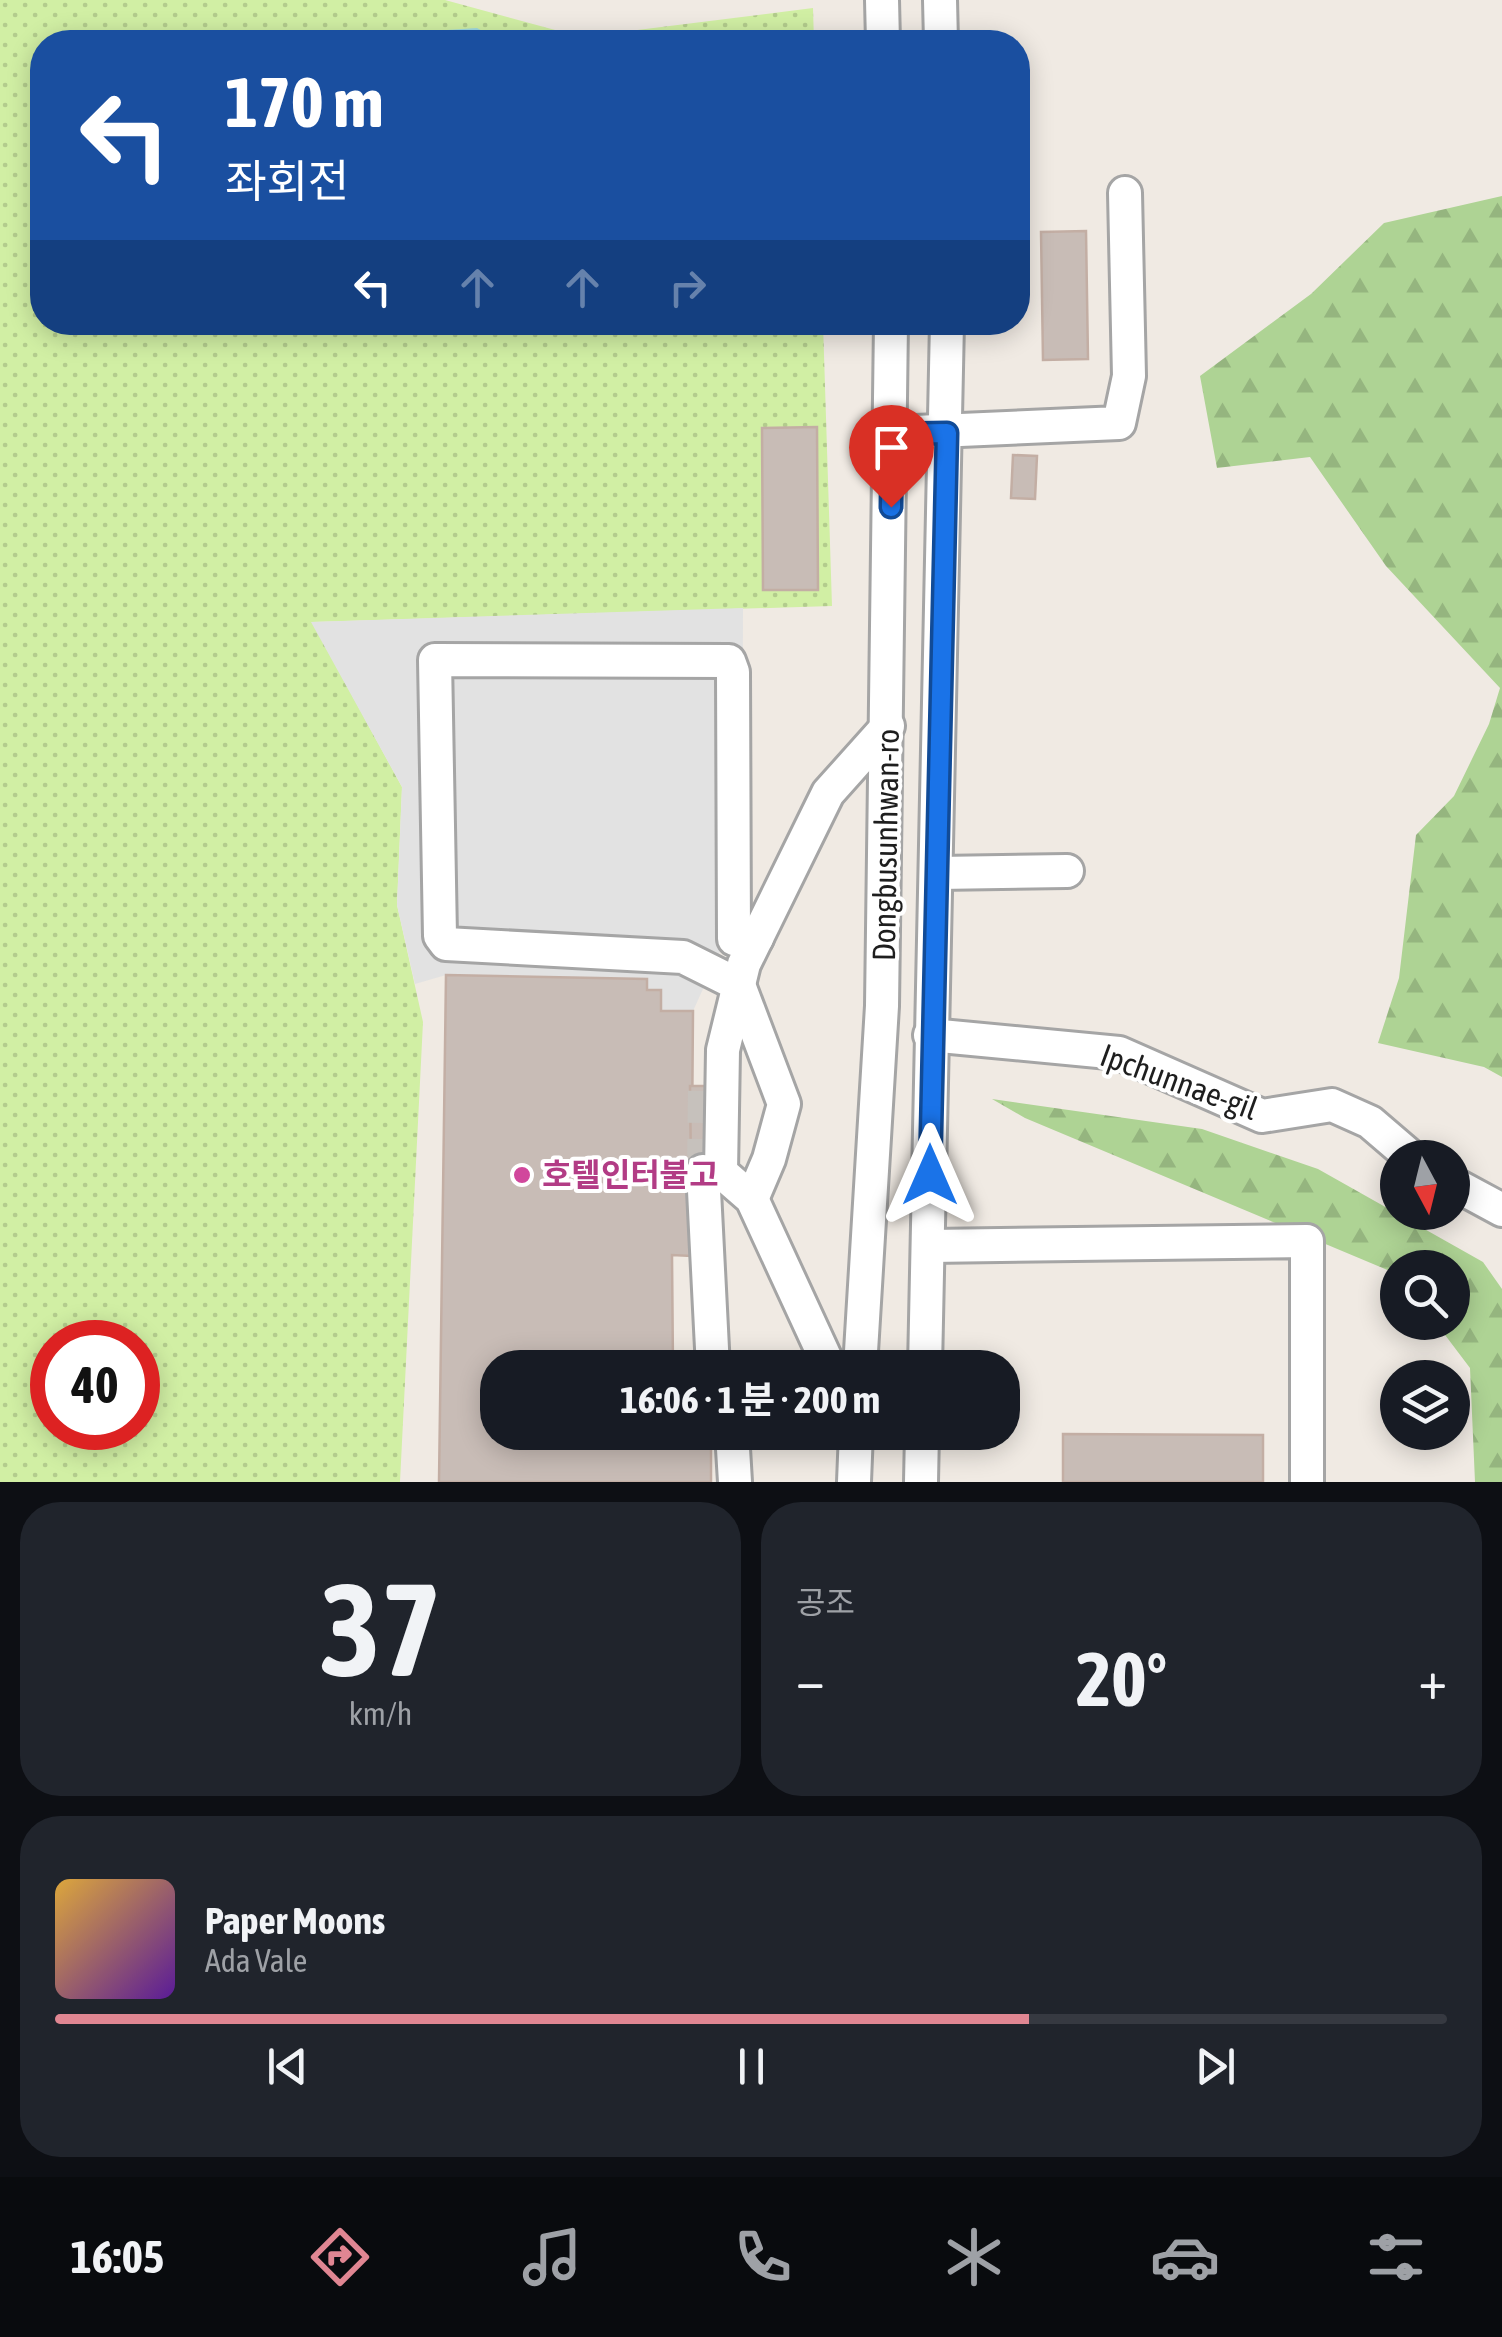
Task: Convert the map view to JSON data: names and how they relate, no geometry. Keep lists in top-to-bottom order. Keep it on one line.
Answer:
{"streets":{"street":["Dongbusunhwan-ro","Ipchunnae-gil"]},"crossings":[["Dongbusunhwan-ro","Ipchunnae-gil"]],"places":["호텔인터불고"],"north":"bottom","page":{"turn":["170 m","좌회전"],"limit":"40","trip":"16:06 · 1 분 · 200 m","tile":[["37","km/h"],"공조"],"heat":["−","20°","+"],"song":["Paper Moons","Ada Vale"],"tabs":"16:05"}}
